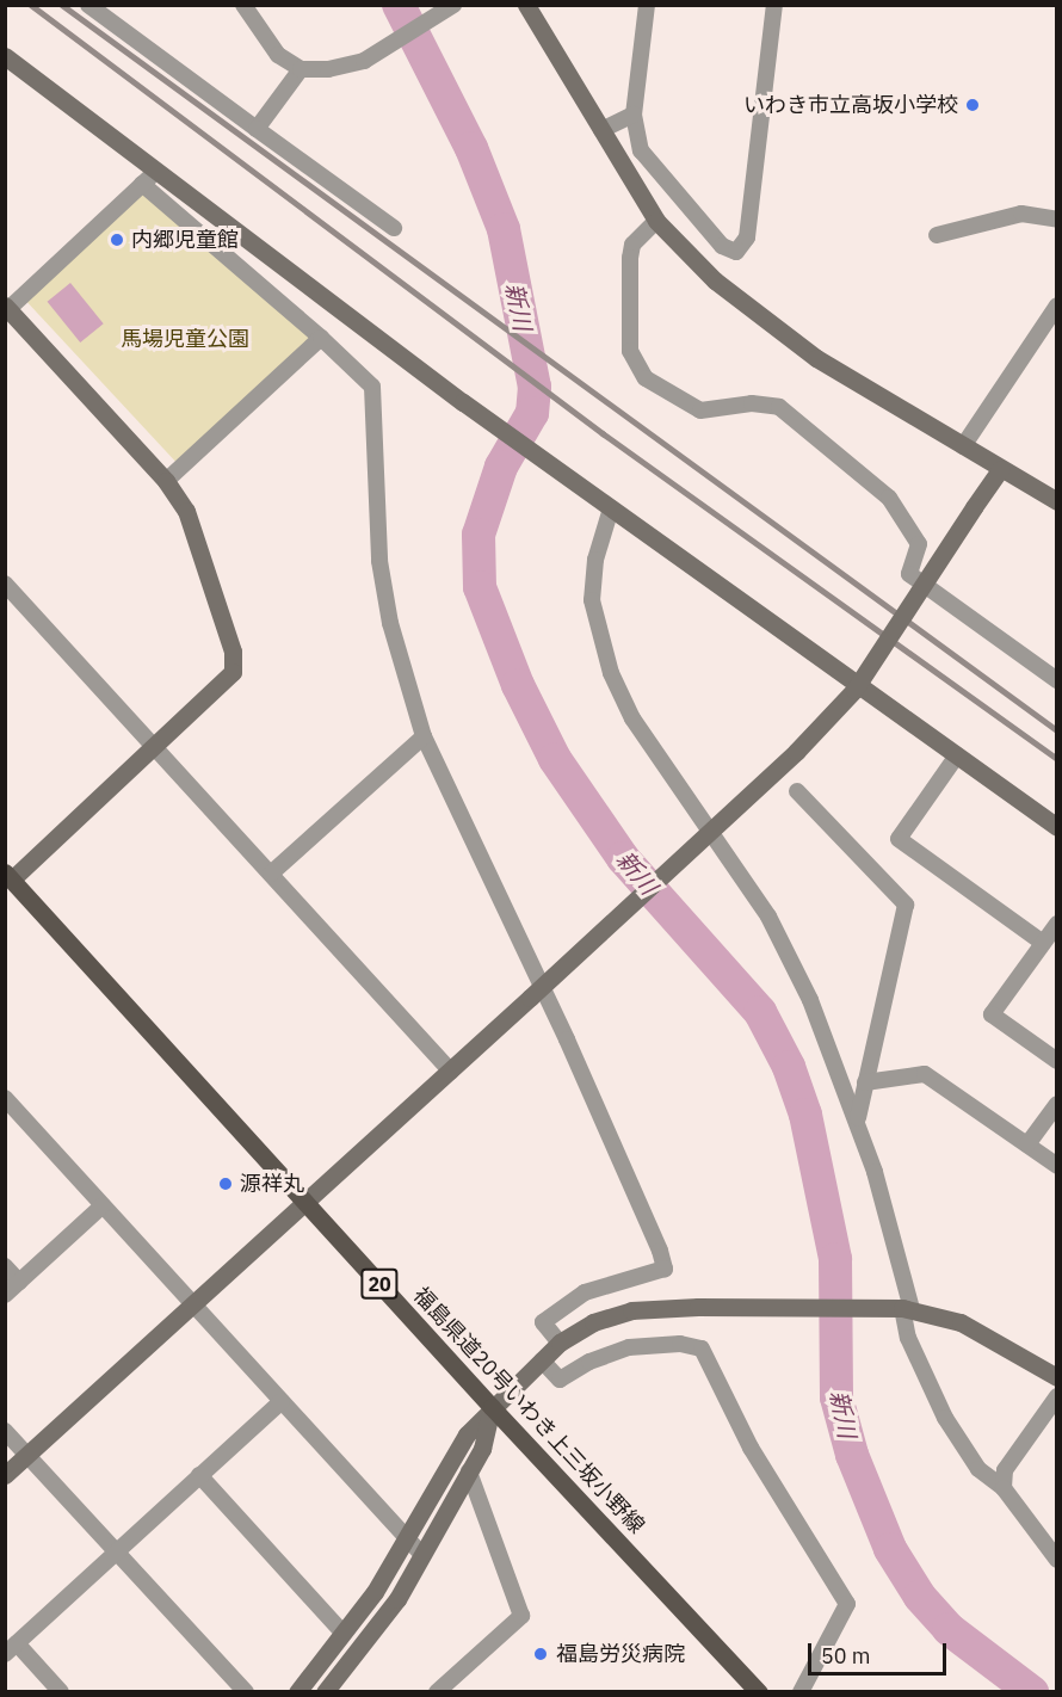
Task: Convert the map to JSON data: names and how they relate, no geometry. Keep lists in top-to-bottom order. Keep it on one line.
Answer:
{"streets":{"main road":["20","福島県道20号いわき上三坂小野線"]},"water":["新川"],"parks":["馬場児童公園"],"places":["いわき市立高坂小学校","内郷児童館","源祥丸","福島労災病院"],"scale_bar":"50 m"}
